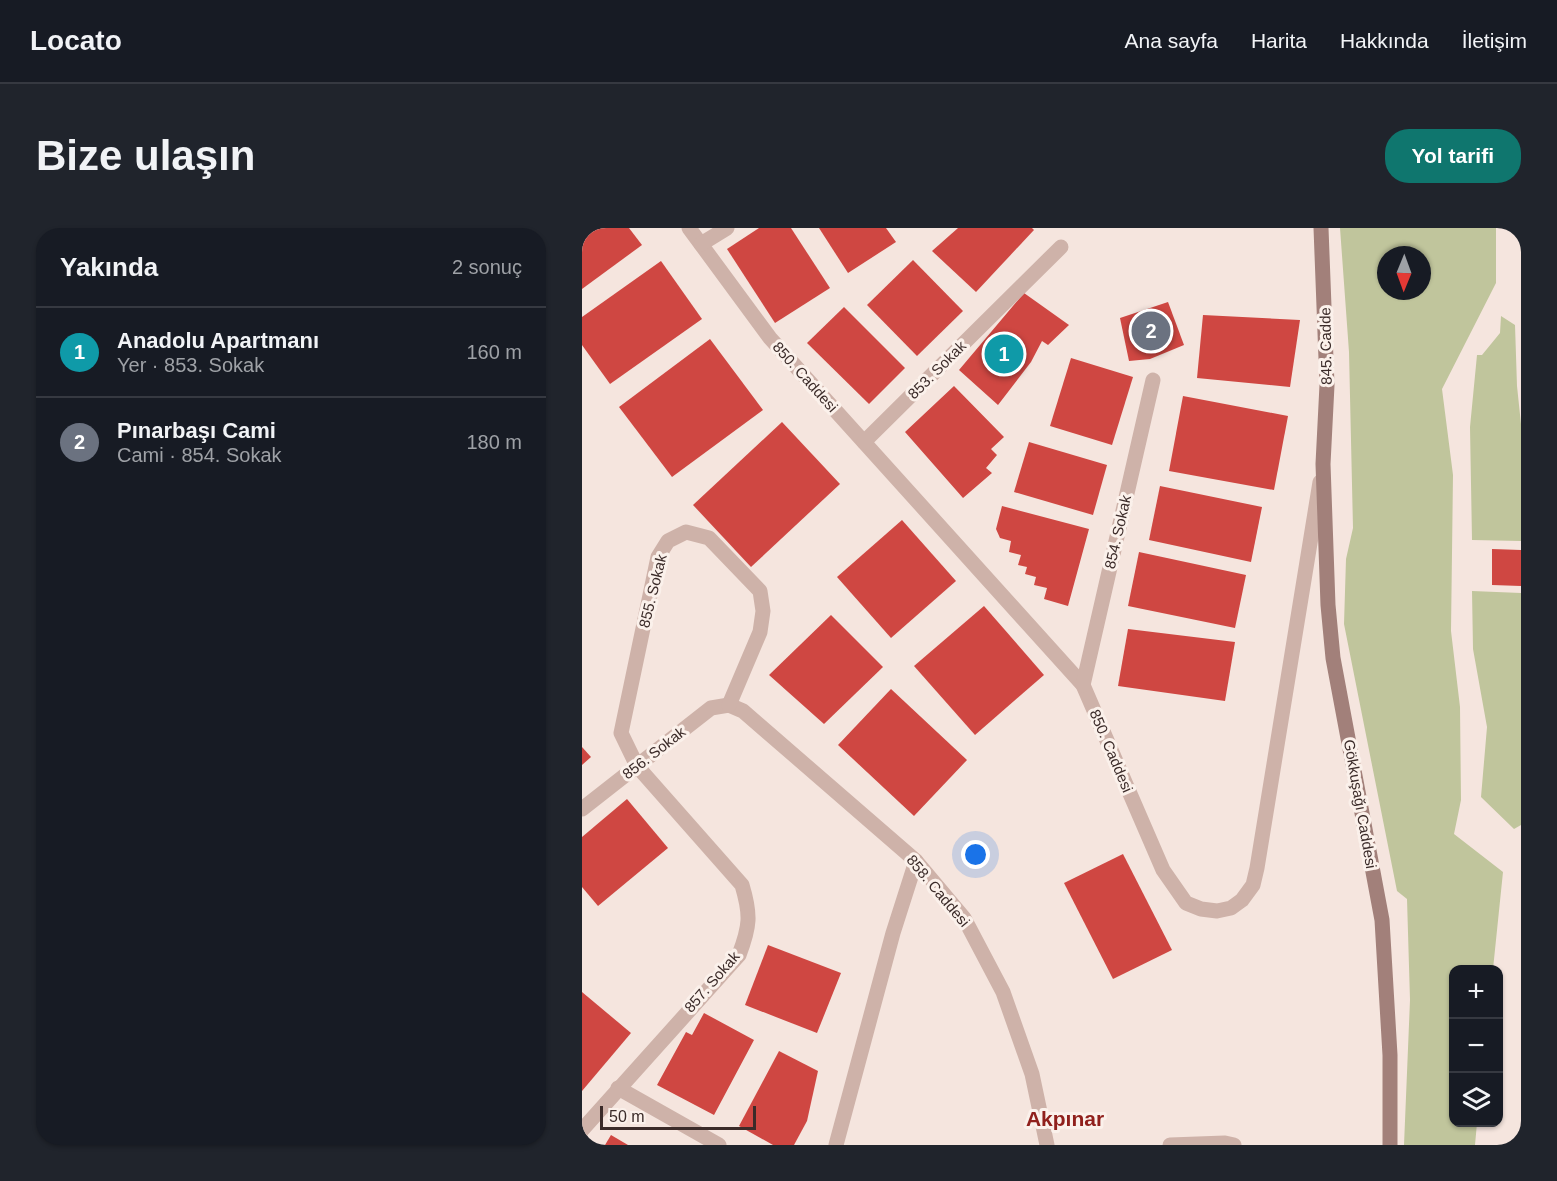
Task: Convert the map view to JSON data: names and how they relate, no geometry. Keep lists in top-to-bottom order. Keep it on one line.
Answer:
{"streets":{"street":["845. Cadde","853. Sokak","850. Caddesi","854. Sokak","855. Sokak","856. Sokak","Gökkuşağı Caddesi","858. Caddesi","857. Sokak"]},"crossings":[["845. Cadde","850. Caddesi"],["845. Cadde","Gökkuşağı Caddesi"],["853. Sokak","850. Caddesi"],["850. Caddesi","854. Sokak"],["850. Caddesi","Gökkuşağı Caddesi"],["855. Sokak","856. Sokak"],["855. Sokak","858. Caddesi"],["855. Sokak","857. Sokak"],["856. Sokak","858. Caddesi"],["856. Sokak","857. Sokak"]],"districts":["Akpınar"],"scale_bar":"50 m","north":"bottom","page":{"header":"Locato","nav":["Ana sayfa","Harita","Hakkında","İletişim"],"buttons":"Yol tarifi","title":"Bize ulaşın","heading":["Yakında","2 sonuç"],"list":[{"mark":"1","name":"Anadolu Apartmanı","note":"Yer · 853. Sokak","value":"160 m"},{"mark":"2","name":"Pınarbaşı Cami","note":"Cami · 854. Sokak","value":"180 m"}],"pins":["2","1"],"map_buttons":["+","−"],"scale":"50 m"}}
